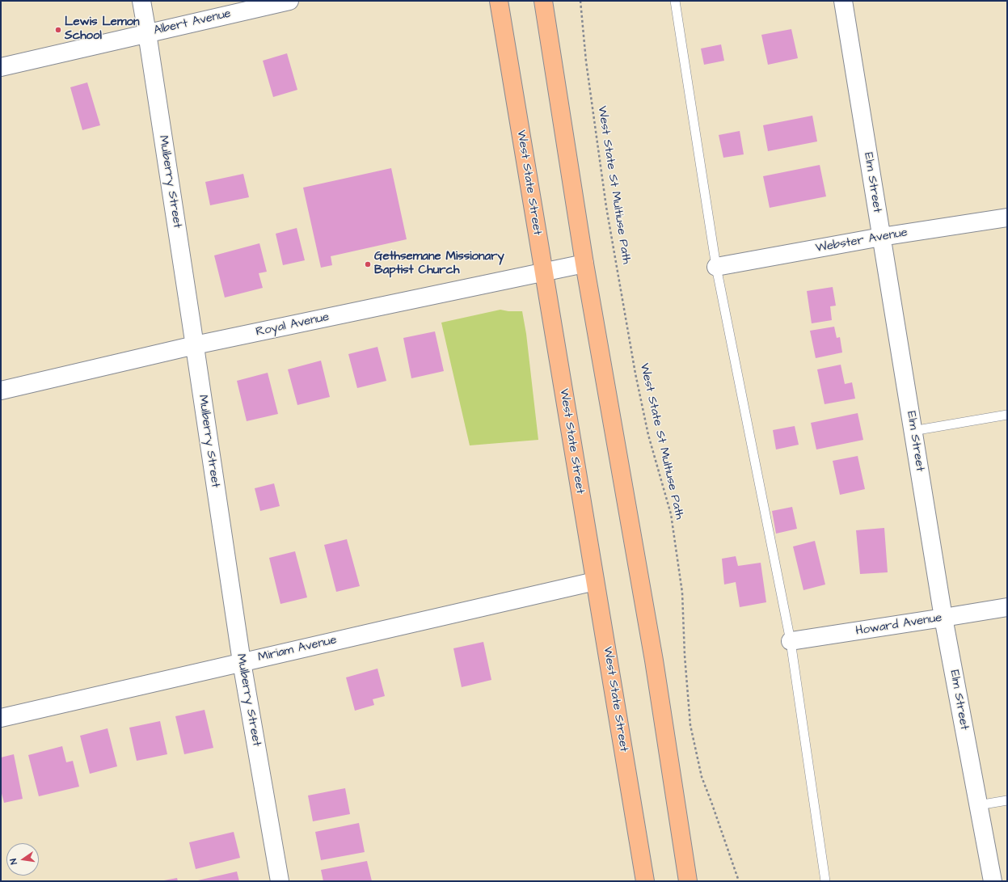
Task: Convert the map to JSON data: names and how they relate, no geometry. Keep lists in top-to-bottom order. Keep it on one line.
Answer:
{"streets":{"main road":["West State Street"],"street":["Albert Avenue","Mulberry Street","Elm Street","Webster Avenue","Royal Avenue","Howard Avenue","Miriam Avenue"],"path":["West State St Multiuse Path"]},"crossings":[["Albert Avenue","Mulberry Street"],["Mulberry Street","Royal Avenue"],["Mulberry Street","Miriam Avenue"],["West State Street","Royal Avenue"],["West State Street","Miriam Avenue"],["Elm Street","Webster Avenue"],["Elm Street","Howard Avenue"]],"places":["Lewis Lemon School","Gethsemane Missionary Baptist Church"],"north":"left"}
